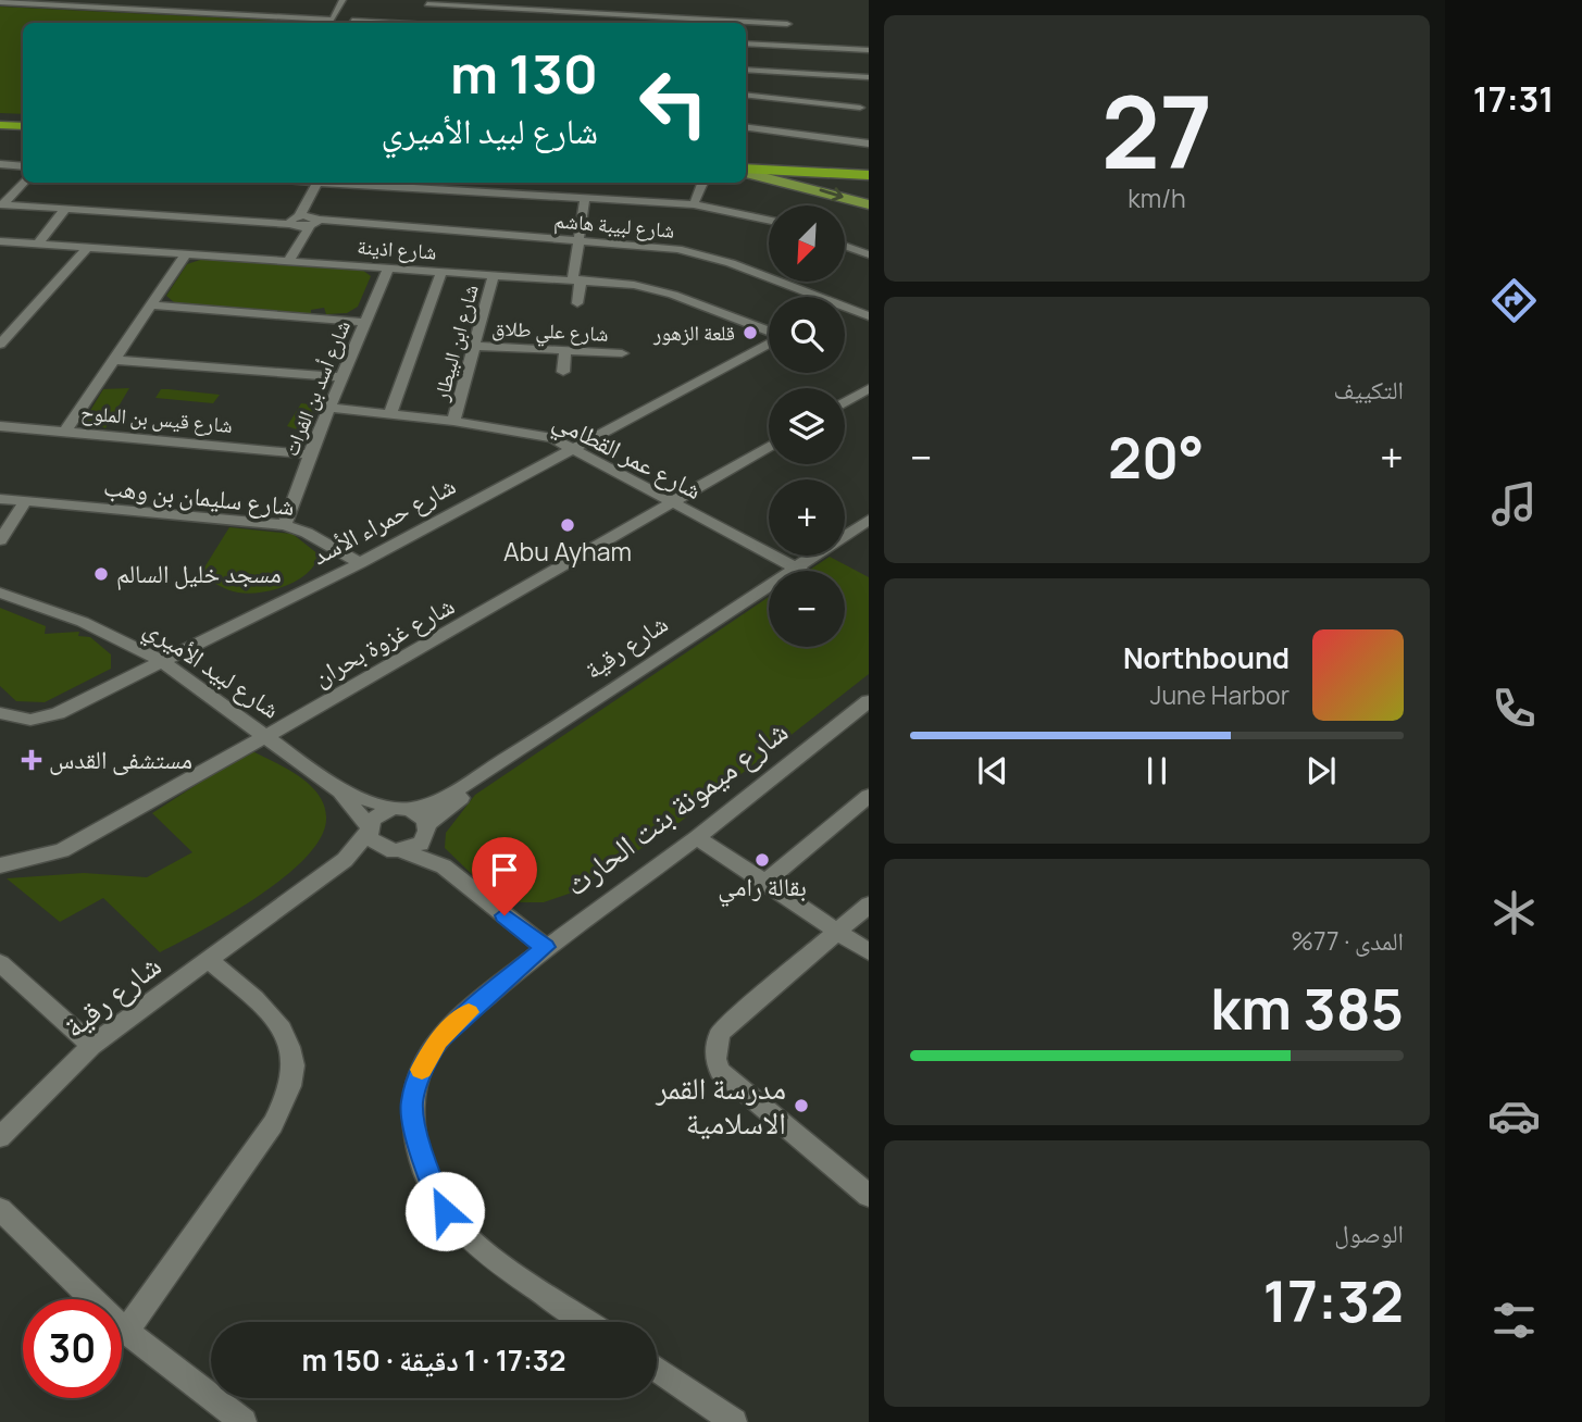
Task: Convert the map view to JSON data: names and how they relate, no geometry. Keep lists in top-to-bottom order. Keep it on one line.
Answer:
{"streets":{"street":["شارع لبيبة هاشم","شارع اذينة","شارع علي طلاق","شارع ابن البيطار","شارع أسد بن الفرات","شارع قيس بن الملوح","شارع عمر القطامي","شارع سليمان بن وهب","شارع حمراء الأسد","شارع غزوة بحران","شارع رقية","شارع لبيد الأميري","شارع ميمونة بنت الحارث"]},"crossings":[["شارع اذينة","شارع ابن البيطار"],["شارع اذينة","شارع أسد بن الفرات"],["شارع علي طلاق","شارع ابن البيطار"],["شارع ابن البيطار","شارع عمر القطامي"],["شارع أسد بن الفرات","شارع قيس بن الملوح"],["شارع أسد بن الفرات","شارع عمر القطامي"],["شارع أسد بن الفرات","شارع سليمان بن وهب"],["شارع عمر القطامي","شارع حمراء الأسد"],["شارع عمر القطامي","شارع غزوة بحران"],["شارع عمر القطامي","شارع رقية"],["شارع سليمان بن وهب","شارع حمراء الأسد"],["شارع حمراء الأسد","شارع لبيد الأميري"],["شارع غزوة بحران","شارع لبيد الأميري"],["شارع رقية","شارع لبيد الأميري"]],"places":{"other":["قلعة الزهور","Abu Ayham","مسجد خليل السالم","بقالة رامي","مدرسة القمر الاسلامية"],"health":["مستشفى القدس"]},"north":"bottom left","page":{"tabs":"17:31","tile":[["27","km/h"],"التكييف",["المدى · 77%","385 km"],["الوصول","17:32"]],"turn":["130 m","شارع لبيد الأميري"],"map_buttons":["+","−"],"heat":["−","20°","+"],"song":["Northbound","June Harbor"],"limit":"30","trip":"17:32 · 1 دقيقة · 150 m"}}
